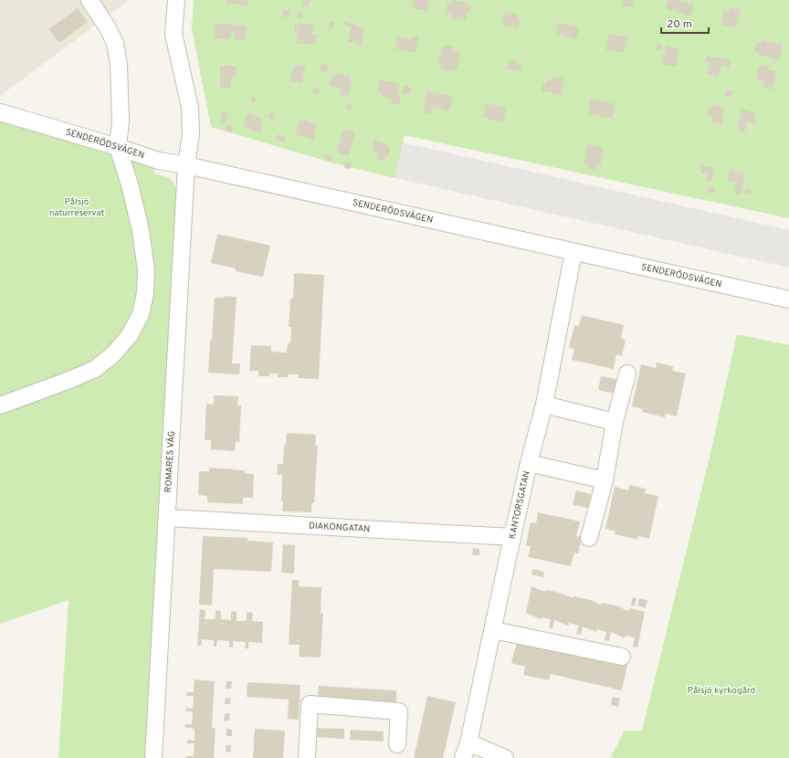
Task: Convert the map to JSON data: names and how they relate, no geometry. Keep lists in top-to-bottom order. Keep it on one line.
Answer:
{"streets":{"street":["SENDERÖDSVÄGEN","ROMARES VÄG","KANTORSGATAN","DIAKONGATAN"]},"crossings":[["SENDERÖDSVÄGEN","ROMARES VÄG"],["SENDERÖDSVÄGEN","KANTORSGATAN"],["ROMARES VÄG","DIAKONGATAN"],["KANTORSGATAN","DIAKONGATAN"]],"parks":["Pålsjö naturreservat","Pålsjö kyrkogård"],"scale_bar":"20 m"}
